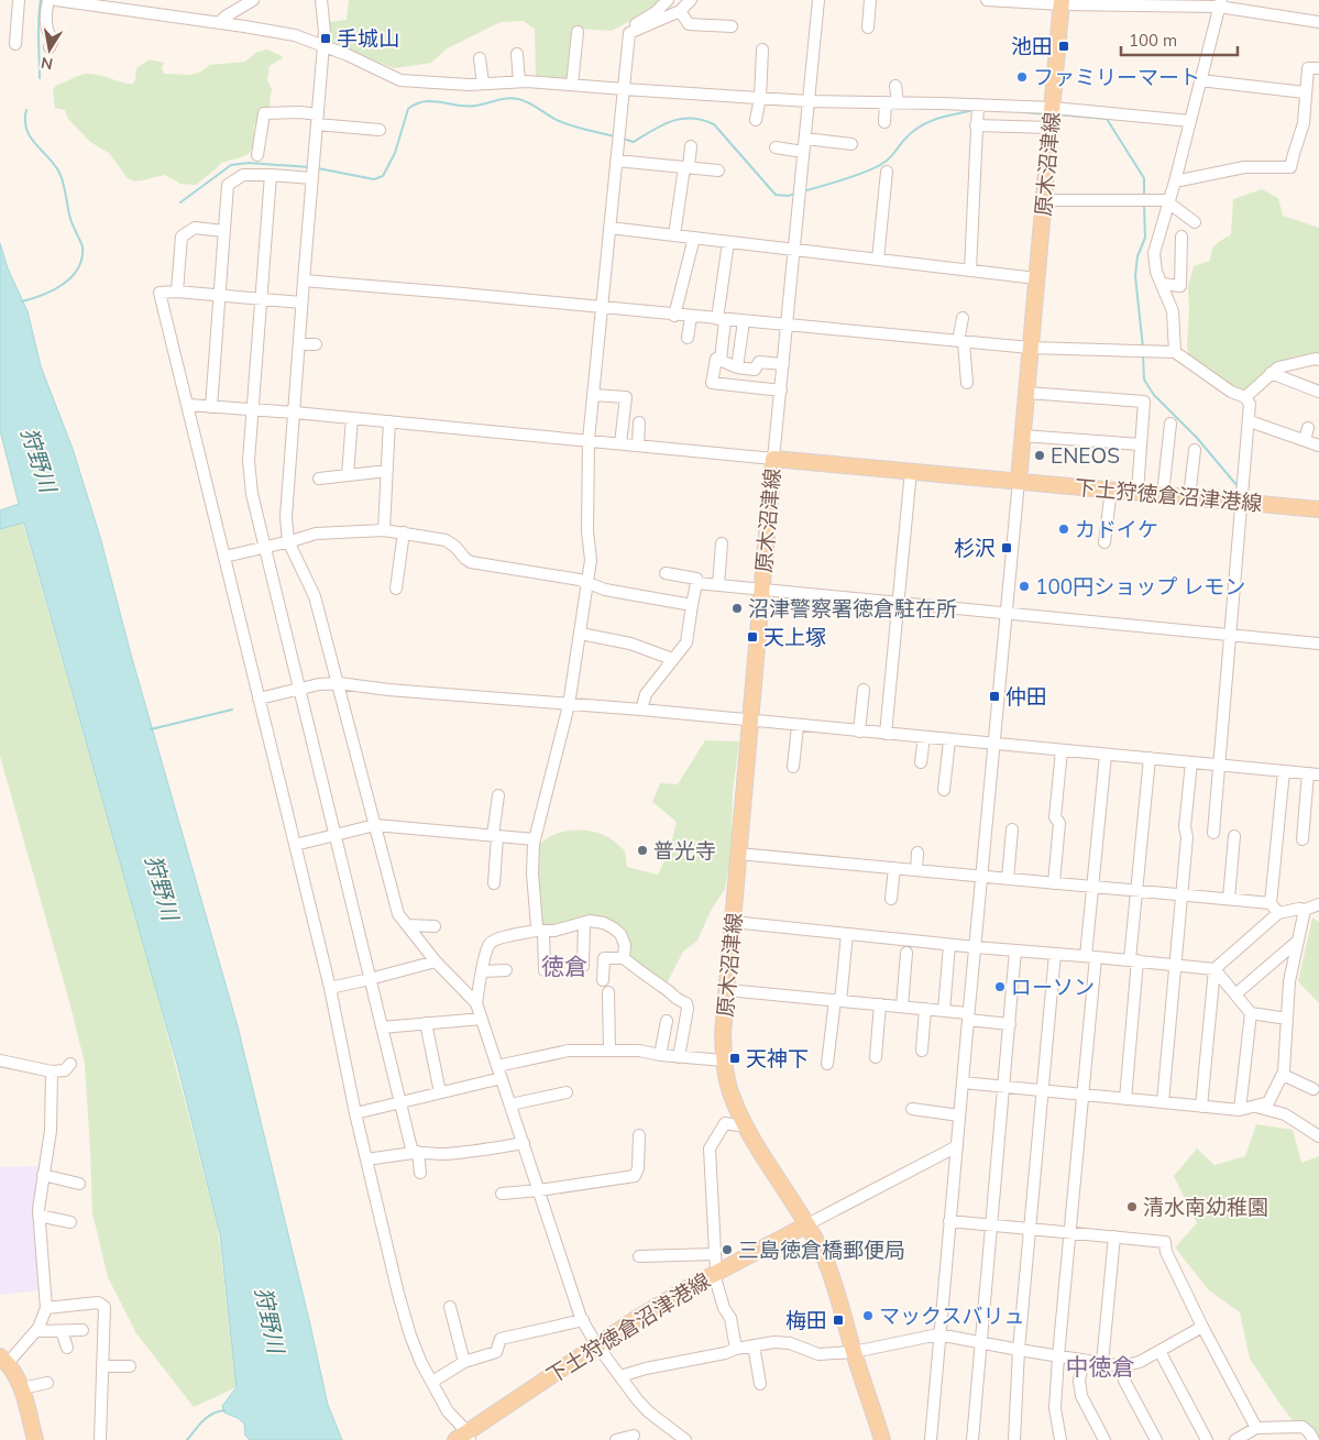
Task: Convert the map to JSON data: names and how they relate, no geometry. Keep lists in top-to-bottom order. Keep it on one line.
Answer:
{"streets":{"main road":["原木沼津線","下土狩徳倉沼津港線"]},"crossings":[["原木沼津線","下土狩徳倉沼津港線"]],"districts":["徳倉","中徳倉"],"water":["狩野川"],"places":{"transit":["手城山","池田","杉沢","天上塚","仲田","天神下","梅田"],"other":["ファミリーマート","ENEOS","カドイケ","100円ショップ レモン","沼津警察署徳倉駐在所","普光寺","ローソン","清水南幼稚園","三島徳倉橋郵便局","マックスバリュ"]},"scale_bar":"100 m","north":"bottom"}
